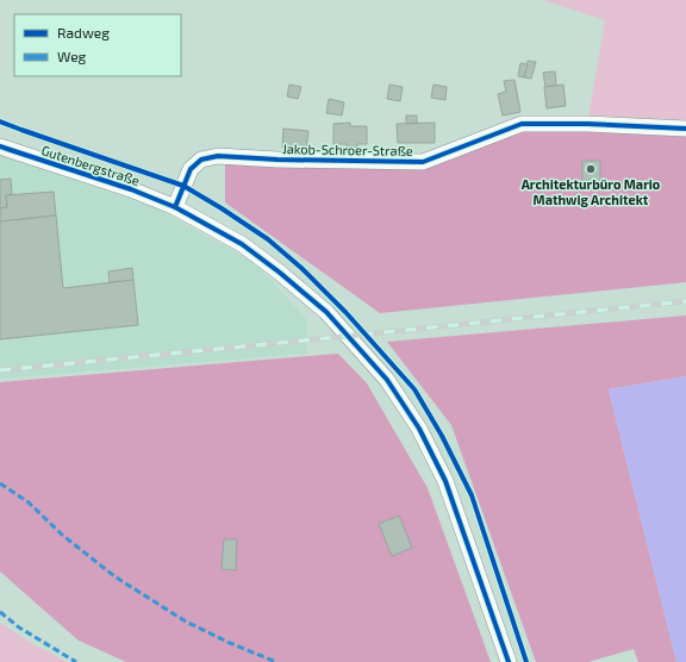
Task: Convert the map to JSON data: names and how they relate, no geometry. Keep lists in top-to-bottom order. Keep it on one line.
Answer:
{"streets":{"street":["Jakob-Schroer-Straße","Gutenbergstraße"]},"crossings":[["Jakob-Schroer-Straße","Gutenbergstraße"]],"places":["Architekturbüro Mario Mathwig Architekt"],"legend":["Radweg","Weg"]}
